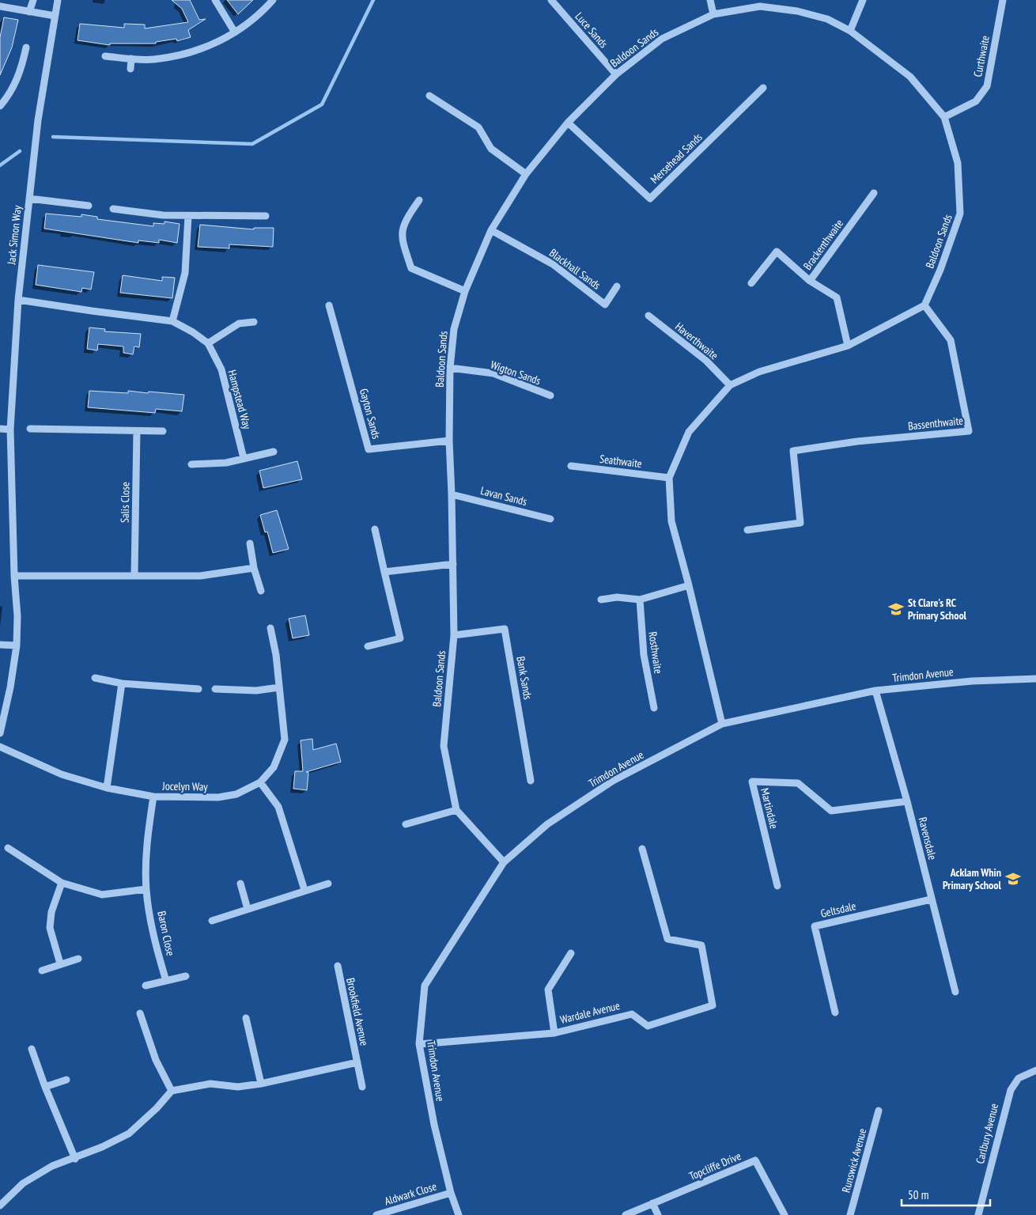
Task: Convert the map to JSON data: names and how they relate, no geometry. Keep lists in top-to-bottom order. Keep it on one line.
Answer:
{"streets":{"street":["Luce Sands","Baldoon Sands","Curthwaite","Mersehead Sands","Jack Simon Way","Brackenthwaite","Blackhall Sands","Haverthwaite","Wigton Sands","Hampstead Way","Gayton Sands","Bassenthwaite","Seathwaite","Lavan Sands","Salis Close","Rosthwaite","Trimdon Avenue","Bank Sands","Jocelyn Way","Martindale","Ravensdale","Geltsdale","Baron Close","Brookfield Avenue","Wardale Avenue","Carlbury Avenue","Runswick Avenue","Topcliffe Drive","Aldwark Close"]},"crossings":[["Luce Sands","Baldoon Sands"],["Baldoon Sands","Curthwaite"],["Baldoon Sands","Mersehead Sands"],["Baldoon Sands","Blackhall Sands"],["Baldoon Sands","Wigton Sands"],["Baldoon Sands","Gayton Sands"],["Baldoon Sands","Bassenthwaite"],["Baldoon Sands","Lavan Sands"],["Baldoon Sands","Trimdon Avenue"],["Baldoon Sands","Bank Sands"],["Jack Simon Way","Hampstead Way"],["Trimdon Avenue","Ravensdale"],["Trimdon Avenue","Wardale Avenue"],["Trimdon Avenue","Aldwark Close"],["Jocelyn Way","Baron Close"],["Martindale","Ravensdale"],["Ravensdale","Geltsdale"]],"places":{"school or university":["St Clare's RC Primary School","Acklam Whin Primary School"]},"scale_bar":"50 m"}
